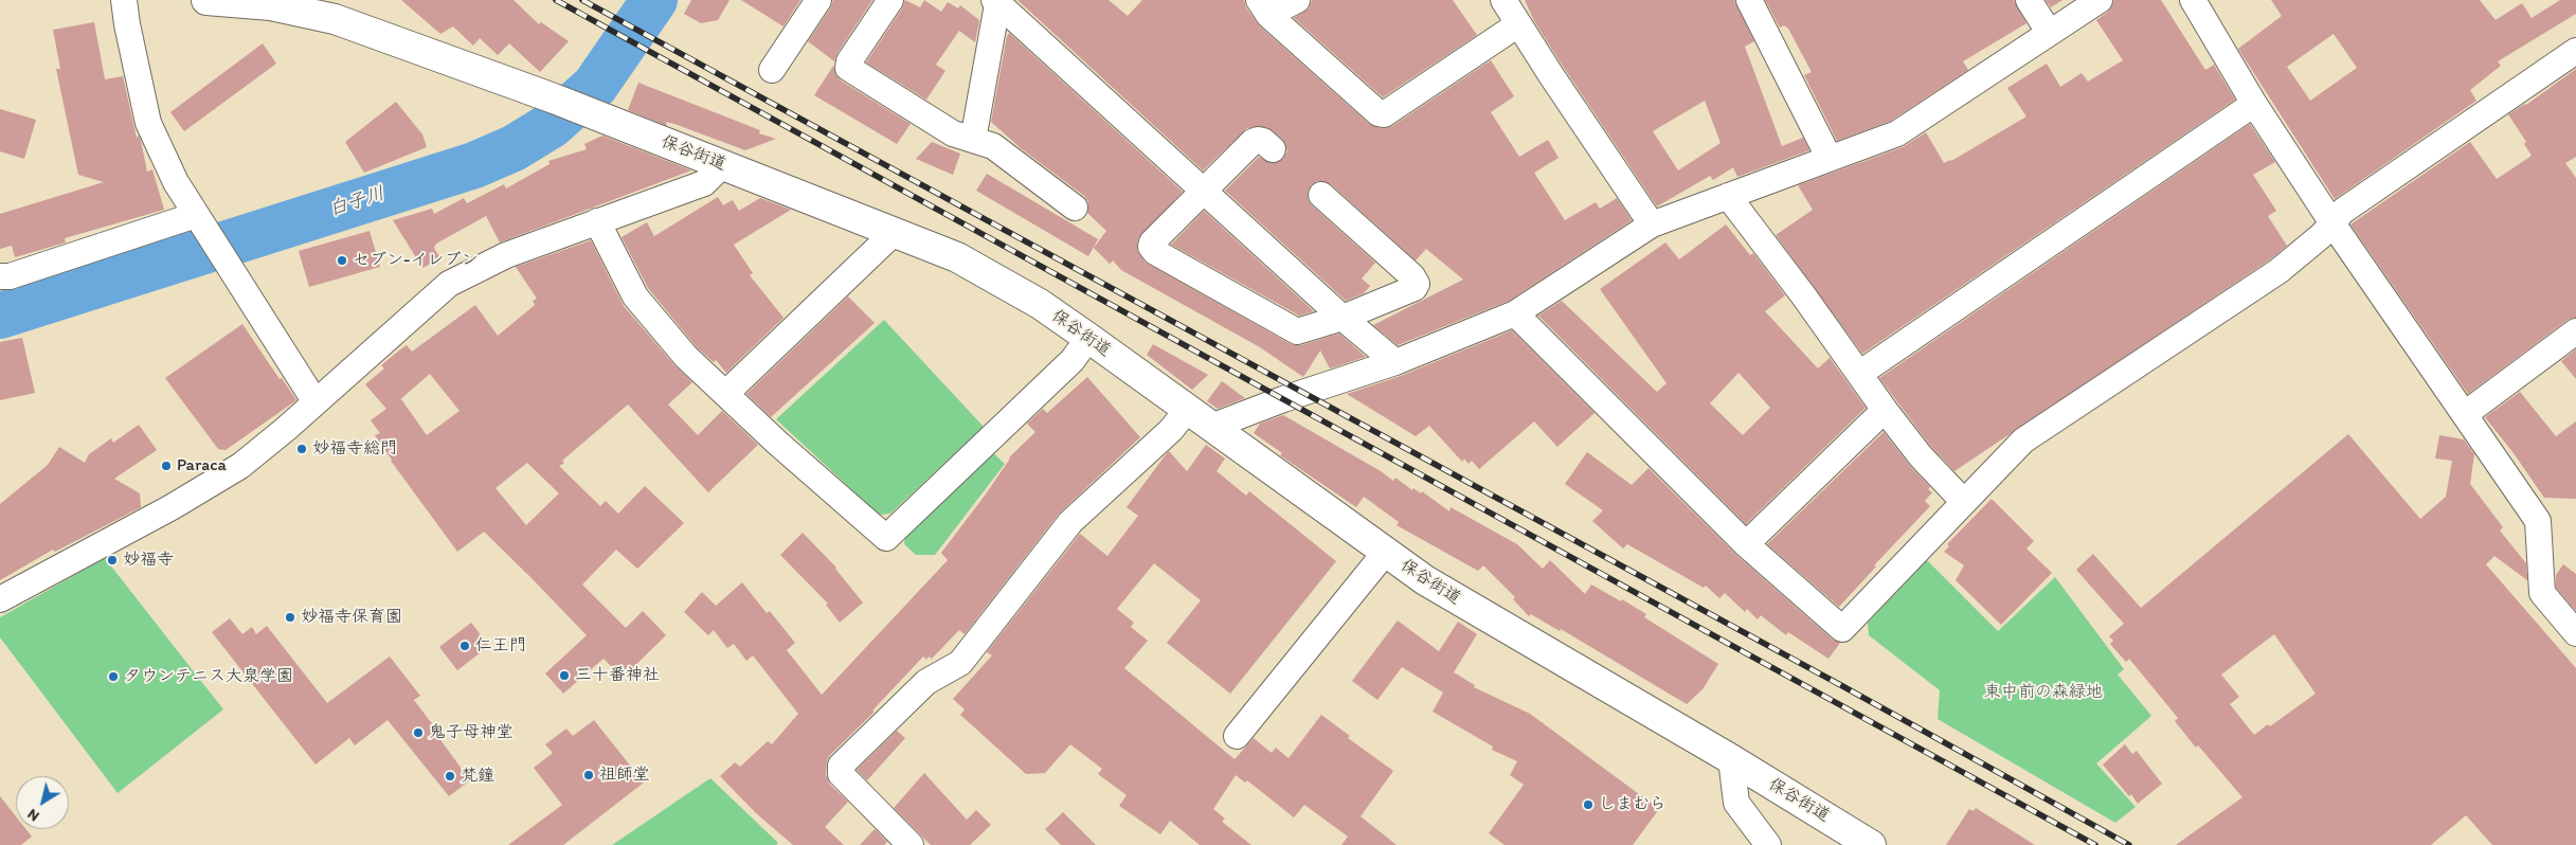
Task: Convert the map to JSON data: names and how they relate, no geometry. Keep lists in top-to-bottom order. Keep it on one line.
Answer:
{"streets":{"main road":["保谷街道"]},"water":["白子川"],"parks":["東中前の森緑地"],"places":["セブン-イレブン","妙福寺総門","Paraca","妙福寺","妙福寺保育園","仁王門","三十番神社","タウンテニス大泉学園","鬼子母神堂","祖師堂","梵鐘","しまむら"],"north":"bottom left"}
